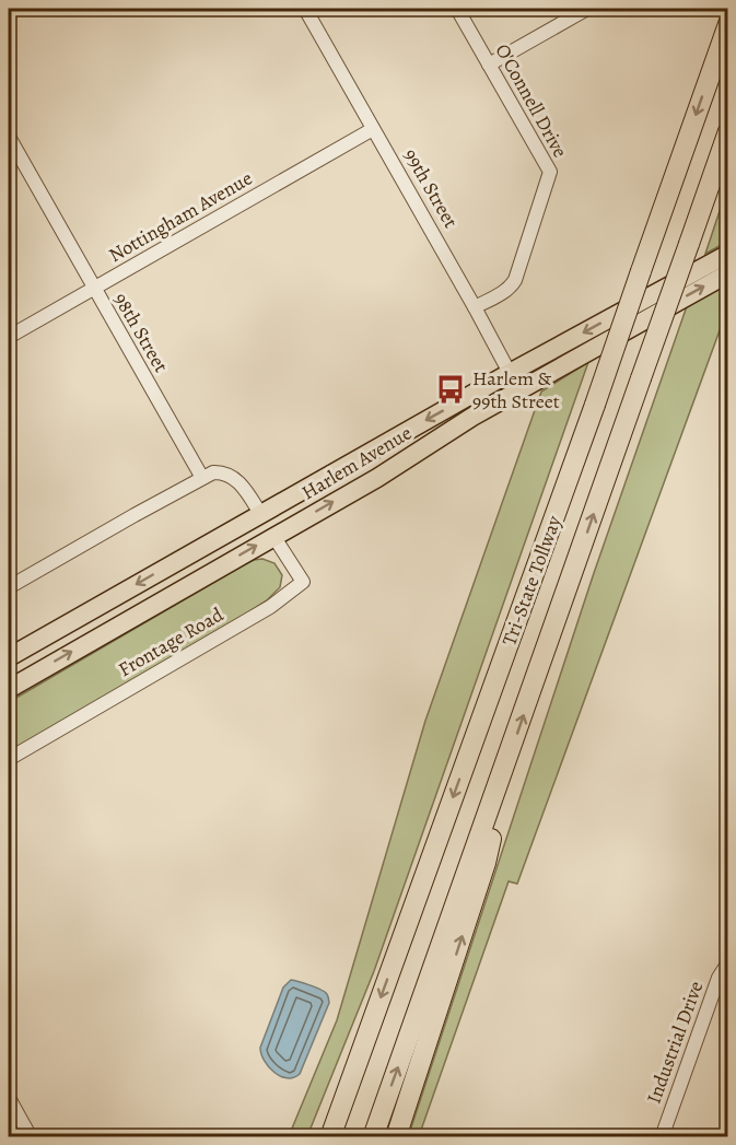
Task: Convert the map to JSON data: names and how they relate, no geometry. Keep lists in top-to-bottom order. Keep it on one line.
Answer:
{"streets":{"highway":["Tri-State Tollway"],"main road":["Harlem Avenue"],"street":["O'Connell Drive","99th Street","Nottingham Avenue","98th Street","Frontage Road","Industrial Drive"]},"crossings":[["O'Connell Drive","99th Street"],["99th Street","Nottingham Avenue"],["99th Street","Harlem Avenue"],["Nottingham Avenue","98th Street"],["Harlem Avenue","Frontage Road"]],"places":{"bus stop":["Harlem & 99th Street"]}}
